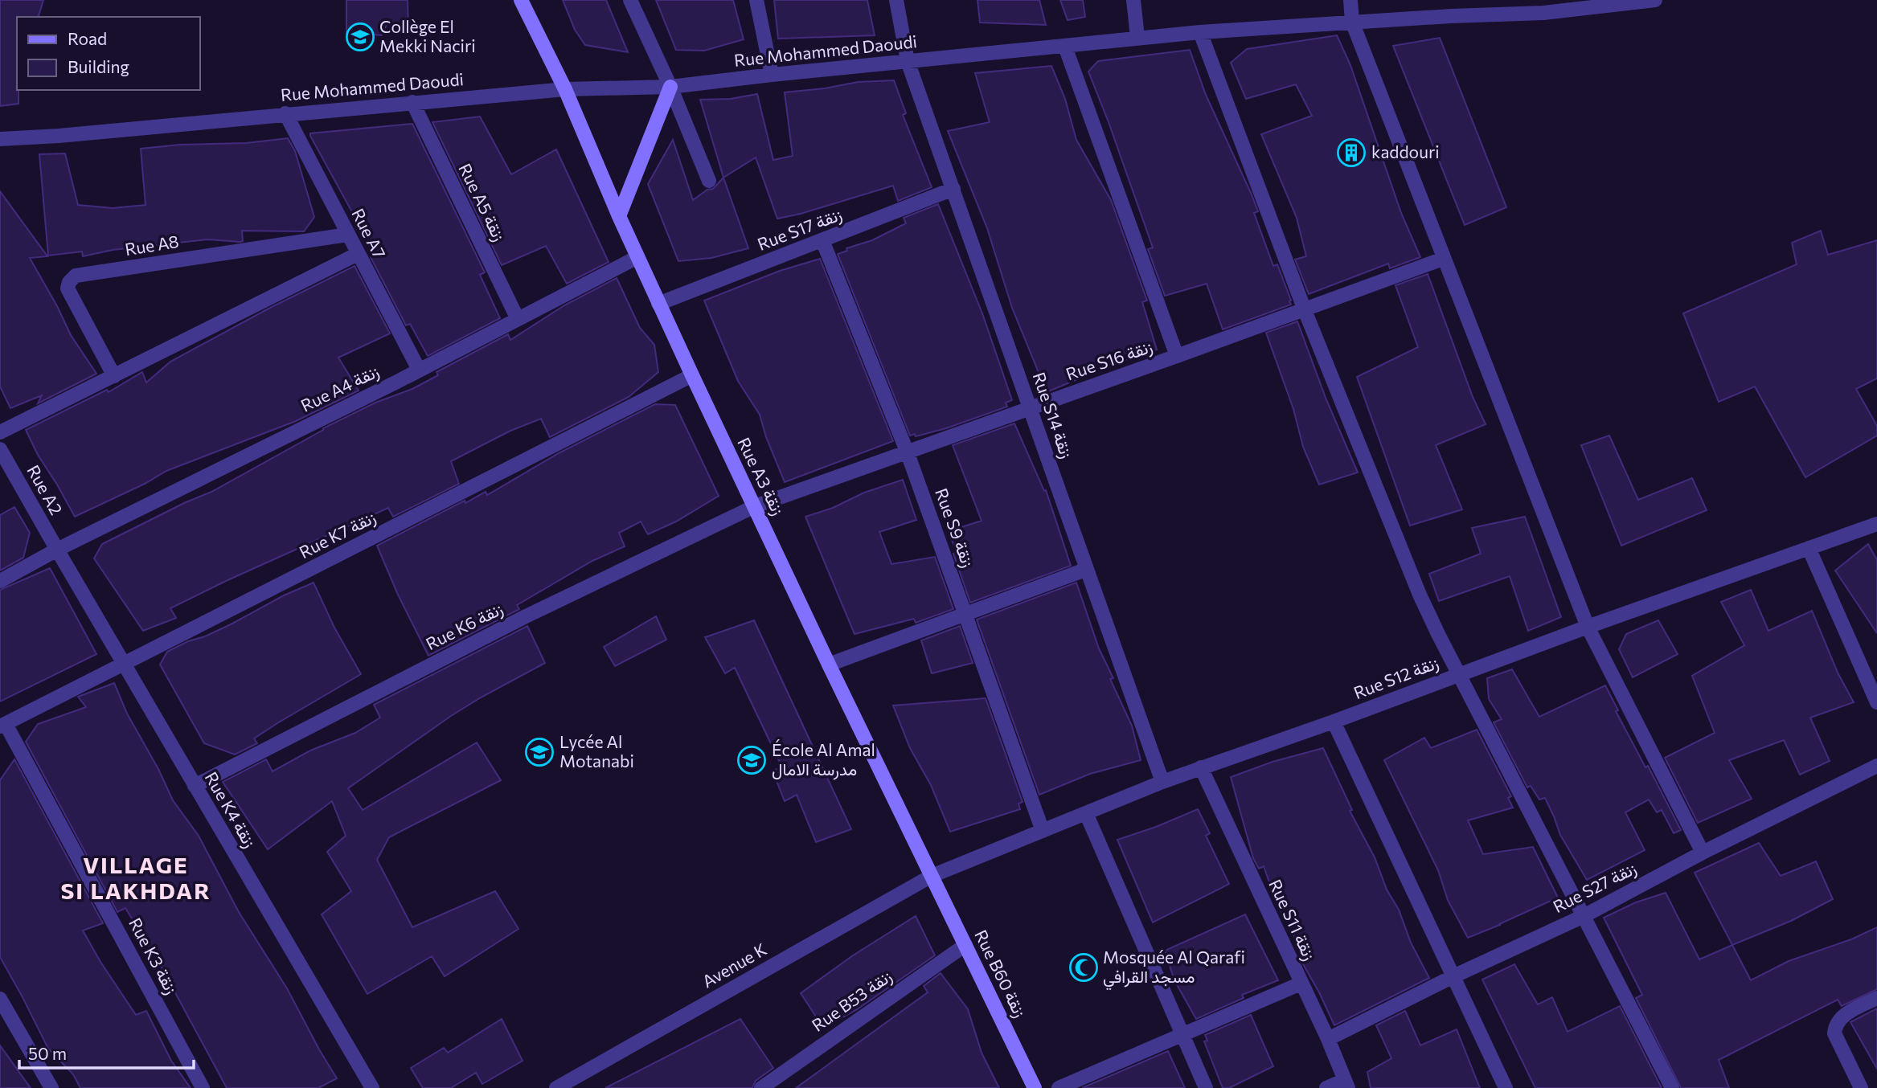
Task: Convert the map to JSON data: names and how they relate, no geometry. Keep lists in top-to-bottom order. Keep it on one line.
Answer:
{"streets":{"street":["Rue Mohammed Daoudi","Rue A5 زنقة","Rue S17 زنقة","Rue A7","Rue A8","Rue S16 زنقة","Rue A4 زنقة","Rue S14 زنقة","Rue A3 زنقة","Rue A2","Rue S9 زنقة","Rue K7 زنقة","Rue K6 زنقة","Rue S12 زنقة","Rue K4 زنقة","Rue S27 زنقة","Rue S11 زنقة","Rue K3 زنقة","Avenue K","Rue B60 زنقة","Rue B53 زنقة"]},"crossings":[["Rue Mohammed Daoudi","Rue A5 زنقة"],["Rue Mohammed Daoudi","Rue A7"],["Rue Mohammed Daoudi","Rue S14 زنقة"],["Rue Mohammed Daoudi","Rue A3 زنقة"],["Rue A5 زنقة","Rue A4 زنقة"],["Rue S17 زنقة","Rue S14 زنقة"],["Rue S17 زنقة","Rue A3 زنقة"],["Rue S17 زنقة","Rue S9 زنقة"],["Rue A7","Rue A8"],["Rue A7","Rue A4 زنقة"],["Rue S16 زنقة","Rue S14 زنقة"],["Rue S16 زنقة","Rue A3 زنقة"],["Rue S16 زنقة","Rue S9 زنقة"],["Rue S16 زنقة","Rue K6 زنقة"],["Rue A4 زنقة","Rue A3 زنقة"],["Rue A4 زنقة","Rue A2"],["Rue A4 زنقة","Rue K4 زنقة"],["Rue S14 زنقة","Rue S12 زنقة"],["Rue A3 زنقة","Rue K7 زنقة"],["Rue A3 زنقة","Rue K6 زنقة"],["Rue A3 زنقة","Rue S12 زنقة"],["Rue A3 زنقة","Avenue K"],["Rue A3 زنقة","Rue B60 زنقة"],["Rue A2","Rue K4 زنقة"],["Rue S9 زنقة","Rue S12 زنقة"],["Rue K7 زنقة","Rue K4 زنقة"],["Rue K7 زنقة","Rue K3 زنقة"],["Rue K6 زنقة","Rue K4 زنقة"],["Rue S12 زنقة","Rue S11 زنقة"],["Rue S12 زنقة","Avenue K"],["Rue S12 زنقة","Rue B60 زنقة"],["Rue S27 زنقة","Rue S11 زنقة"],["Avenue K","Rue B60 زنقة"],["Rue B60 زنقة","Rue B53 زنقة"]],"districts":["VILLAGE SI LAKHDAR"],"places":{"school or university":["Collège El Mekki Naciri","Lycée Al Motanabi","École Al Amal مدرسة الامال"],"building":["kaddouri"],"mosque":["Mosquée Al Qarafi مسجد القرافي"]},"legend":["Road","Building"],"scale_bar":"50 m"}
